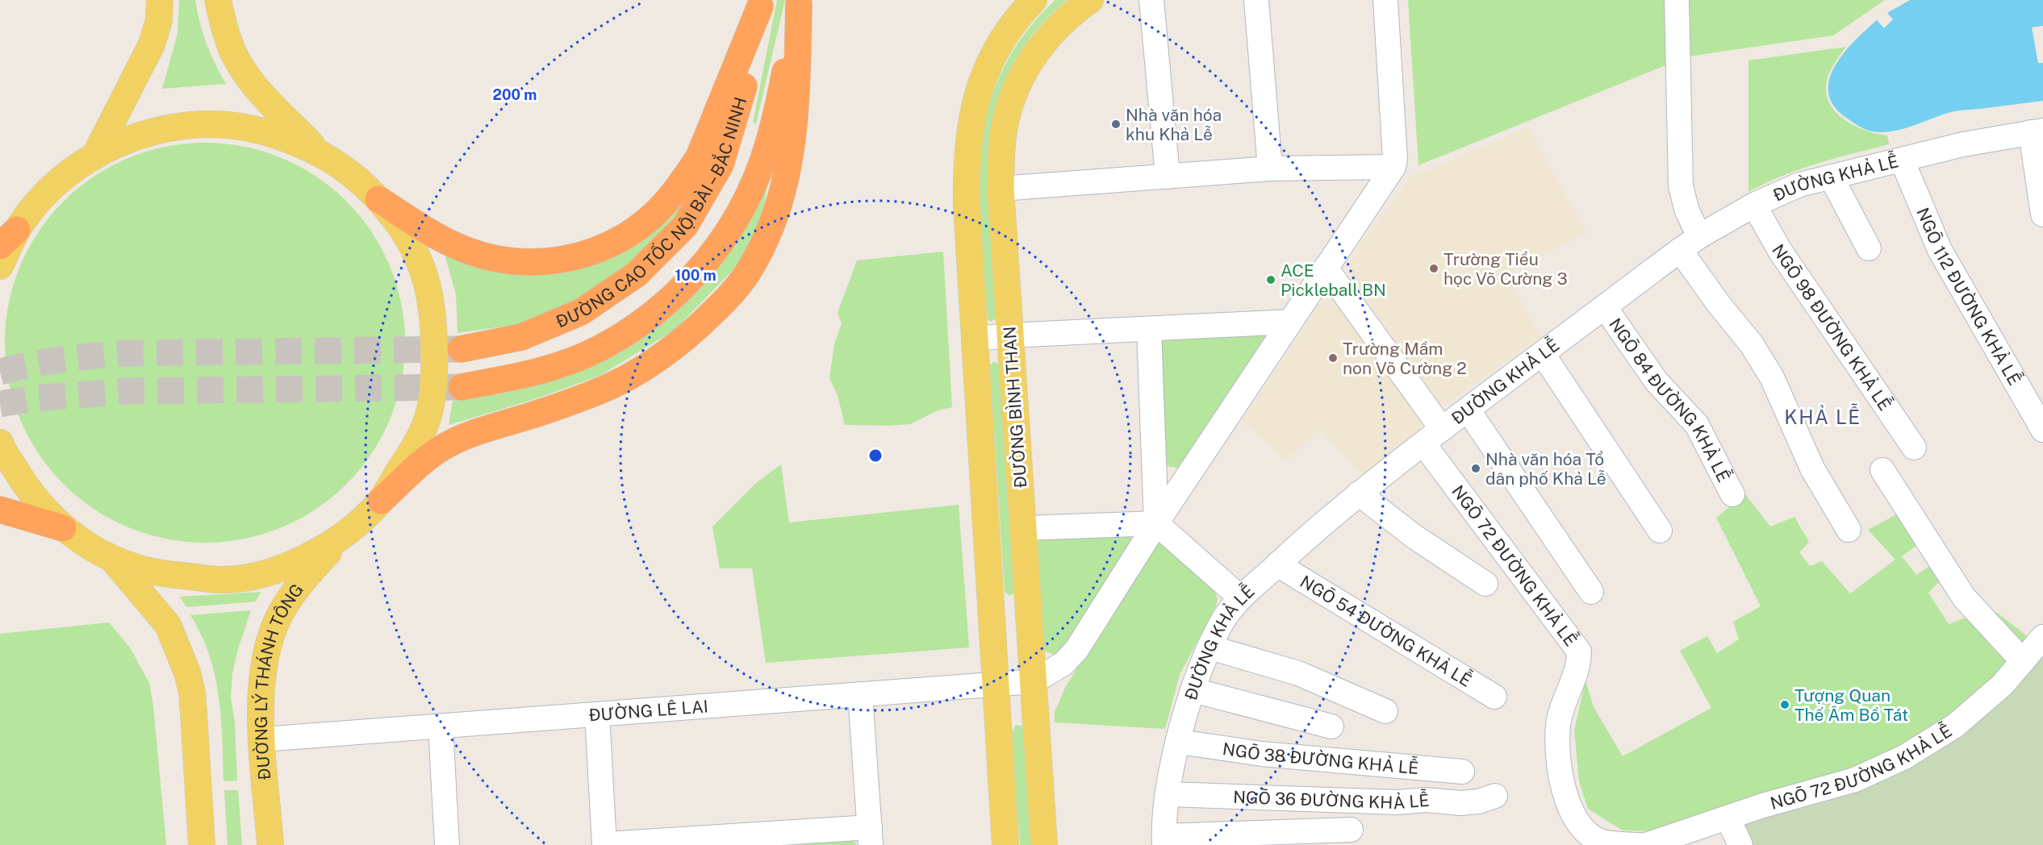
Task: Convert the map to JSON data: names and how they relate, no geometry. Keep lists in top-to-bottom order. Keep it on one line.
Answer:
{"streets":{"highway":["ĐƯỜNG CAO TỐC NỘI BÀI – BẮC NINH"],"main road":["ĐƯỜNG BÌNH THAN","ĐƯỜNG LÝ THÁNH TÔNG"],"street":["ĐƯỜNG KHẢ LỄ","NGÕ 112 ĐƯỜNG KHẢ LỄ","NGÕ 98 ĐƯỜNG KHẢ LỄ","NGÕ 84 ĐƯỜNG KHẢ LỄ","NGÕ 72 ĐƯỜNG KHẢ LỄ","NGÕ 54 ĐƯỜNG KHẢ LỄ","ĐƯỜNG LÊ LAI","NGÕ 38 ĐƯỜNG KHẢ LỄ","NGÕ 36 ĐƯỜNG KHẢ LỄ"]},"crossings":[["ĐƯỜNG KHẢ LỄ","NGÕ 112 ĐƯỜNG KHẢ LỄ"],["ĐƯỜNG KHẢ LỄ","NGÕ 98 ĐƯỜNG KHẢ LỄ"],["ĐƯỜNG KHẢ LỄ","NGÕ 84 ĐƯỜNG KHẢ LỄ"],["ĐƯỜNG KHẢ LỄ","NGÕ 72 ĐƯỜNG KHẢ LỄ"],["ĐƯỜNG KHẢ LỄ","NGÕ 54 ĐƯỜNG KHẢ LỄ"],["ĐƯỜNG KHẢ LỄ","NGÕ 38 ĐƯỜNG KHẢ LỄ"],["ĐƯỜNG KHẢ LỄ","NGÕ 36 ĐƯỜNG KHẢ LỄ"],["ĐƯỜNG BÌNH THAN","ĐƯỜNG LÊ LAI"],["ĐƯỜNG LÝ THÁNH TÔNG","ĐƯỜNG LÊ LAI"]],"districts":["KHẢ LỄ"],"places":["Nhà văn hóa khu Khả Lễ","Trường Tiểu học Võ Cường 3","ACE Pickleball BN","Trường Mầm non Võ Cường 2","Nhà văn hóa Tổ dân phố Khả Lễ","Tượng Quan Thế Âm Bồ Tát"],"rings":["200 m","100 m"]}
